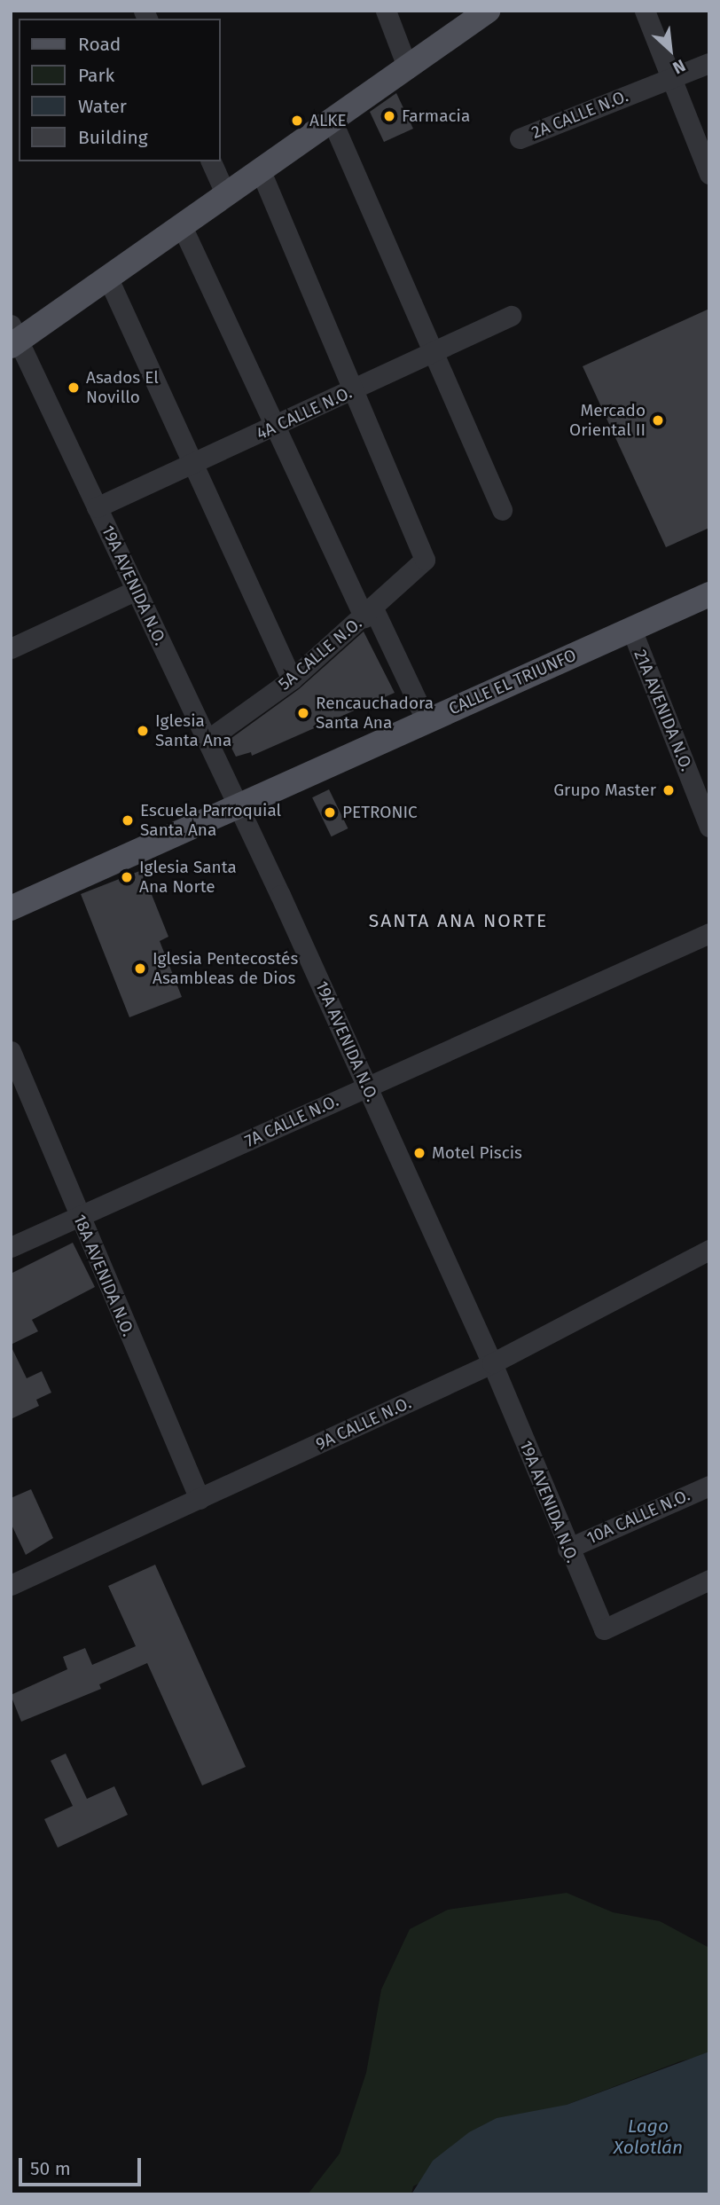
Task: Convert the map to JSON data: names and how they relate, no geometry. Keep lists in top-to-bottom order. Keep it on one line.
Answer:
{"streets":{"main road":["CALLE EL TRIUNFO"],"street":["2A CALLE N.O.","4A CALLE N.O.","19A AVENIDA N.O.","5A CALLE N.O.","21A AVENIDA N.O.","7A CALLE N.O.","18A AVENIDA N.O.","9A CALLE N.O.","10A CALLE N.O."]},"crossings":[["4A CALLE N.O.","19A AVENIDA N.O."],["4A CALLE N.O.","5A CALLE N.O."],["19A AVENIDA N.O.","5A CALLE N.O."],["19A AVENIDA N.O.","CALLE EL TRIUNFO"],["19A AVENIDA N.O.","7A CALLE N.O."],["19A AVENIDA N.O.","9A CALLE N.O."],["19A AVENIDA N.O.","10A CALLE N.O."],["CALLE EL TRIUNFO","21A AVENIDA N.O."],["7A CALLE N.O.","18A AVENIDA N.O."],["18A AVENIDA N.O.","9A CALLE N.O."]],"districts":["SANTA ANA NORTE"],"water":["Lago Xolotlán"],"places":["Farmacia","ALKE","Asados El Novillo","Mercado Oriental II","Rencauchadora Santa Ana","Iglesia Santa Ana","Grupo Master","PETRONIC","Escuela Parroquial Santa Ana","Iglesia Santa Ana Norte","Iglesia Pentecostés Asambleas de Dios","Motel Piscis"],"legend":["Road","Park","Water","Building"],"scale_bar":"50 m","north":"bottom right"}
